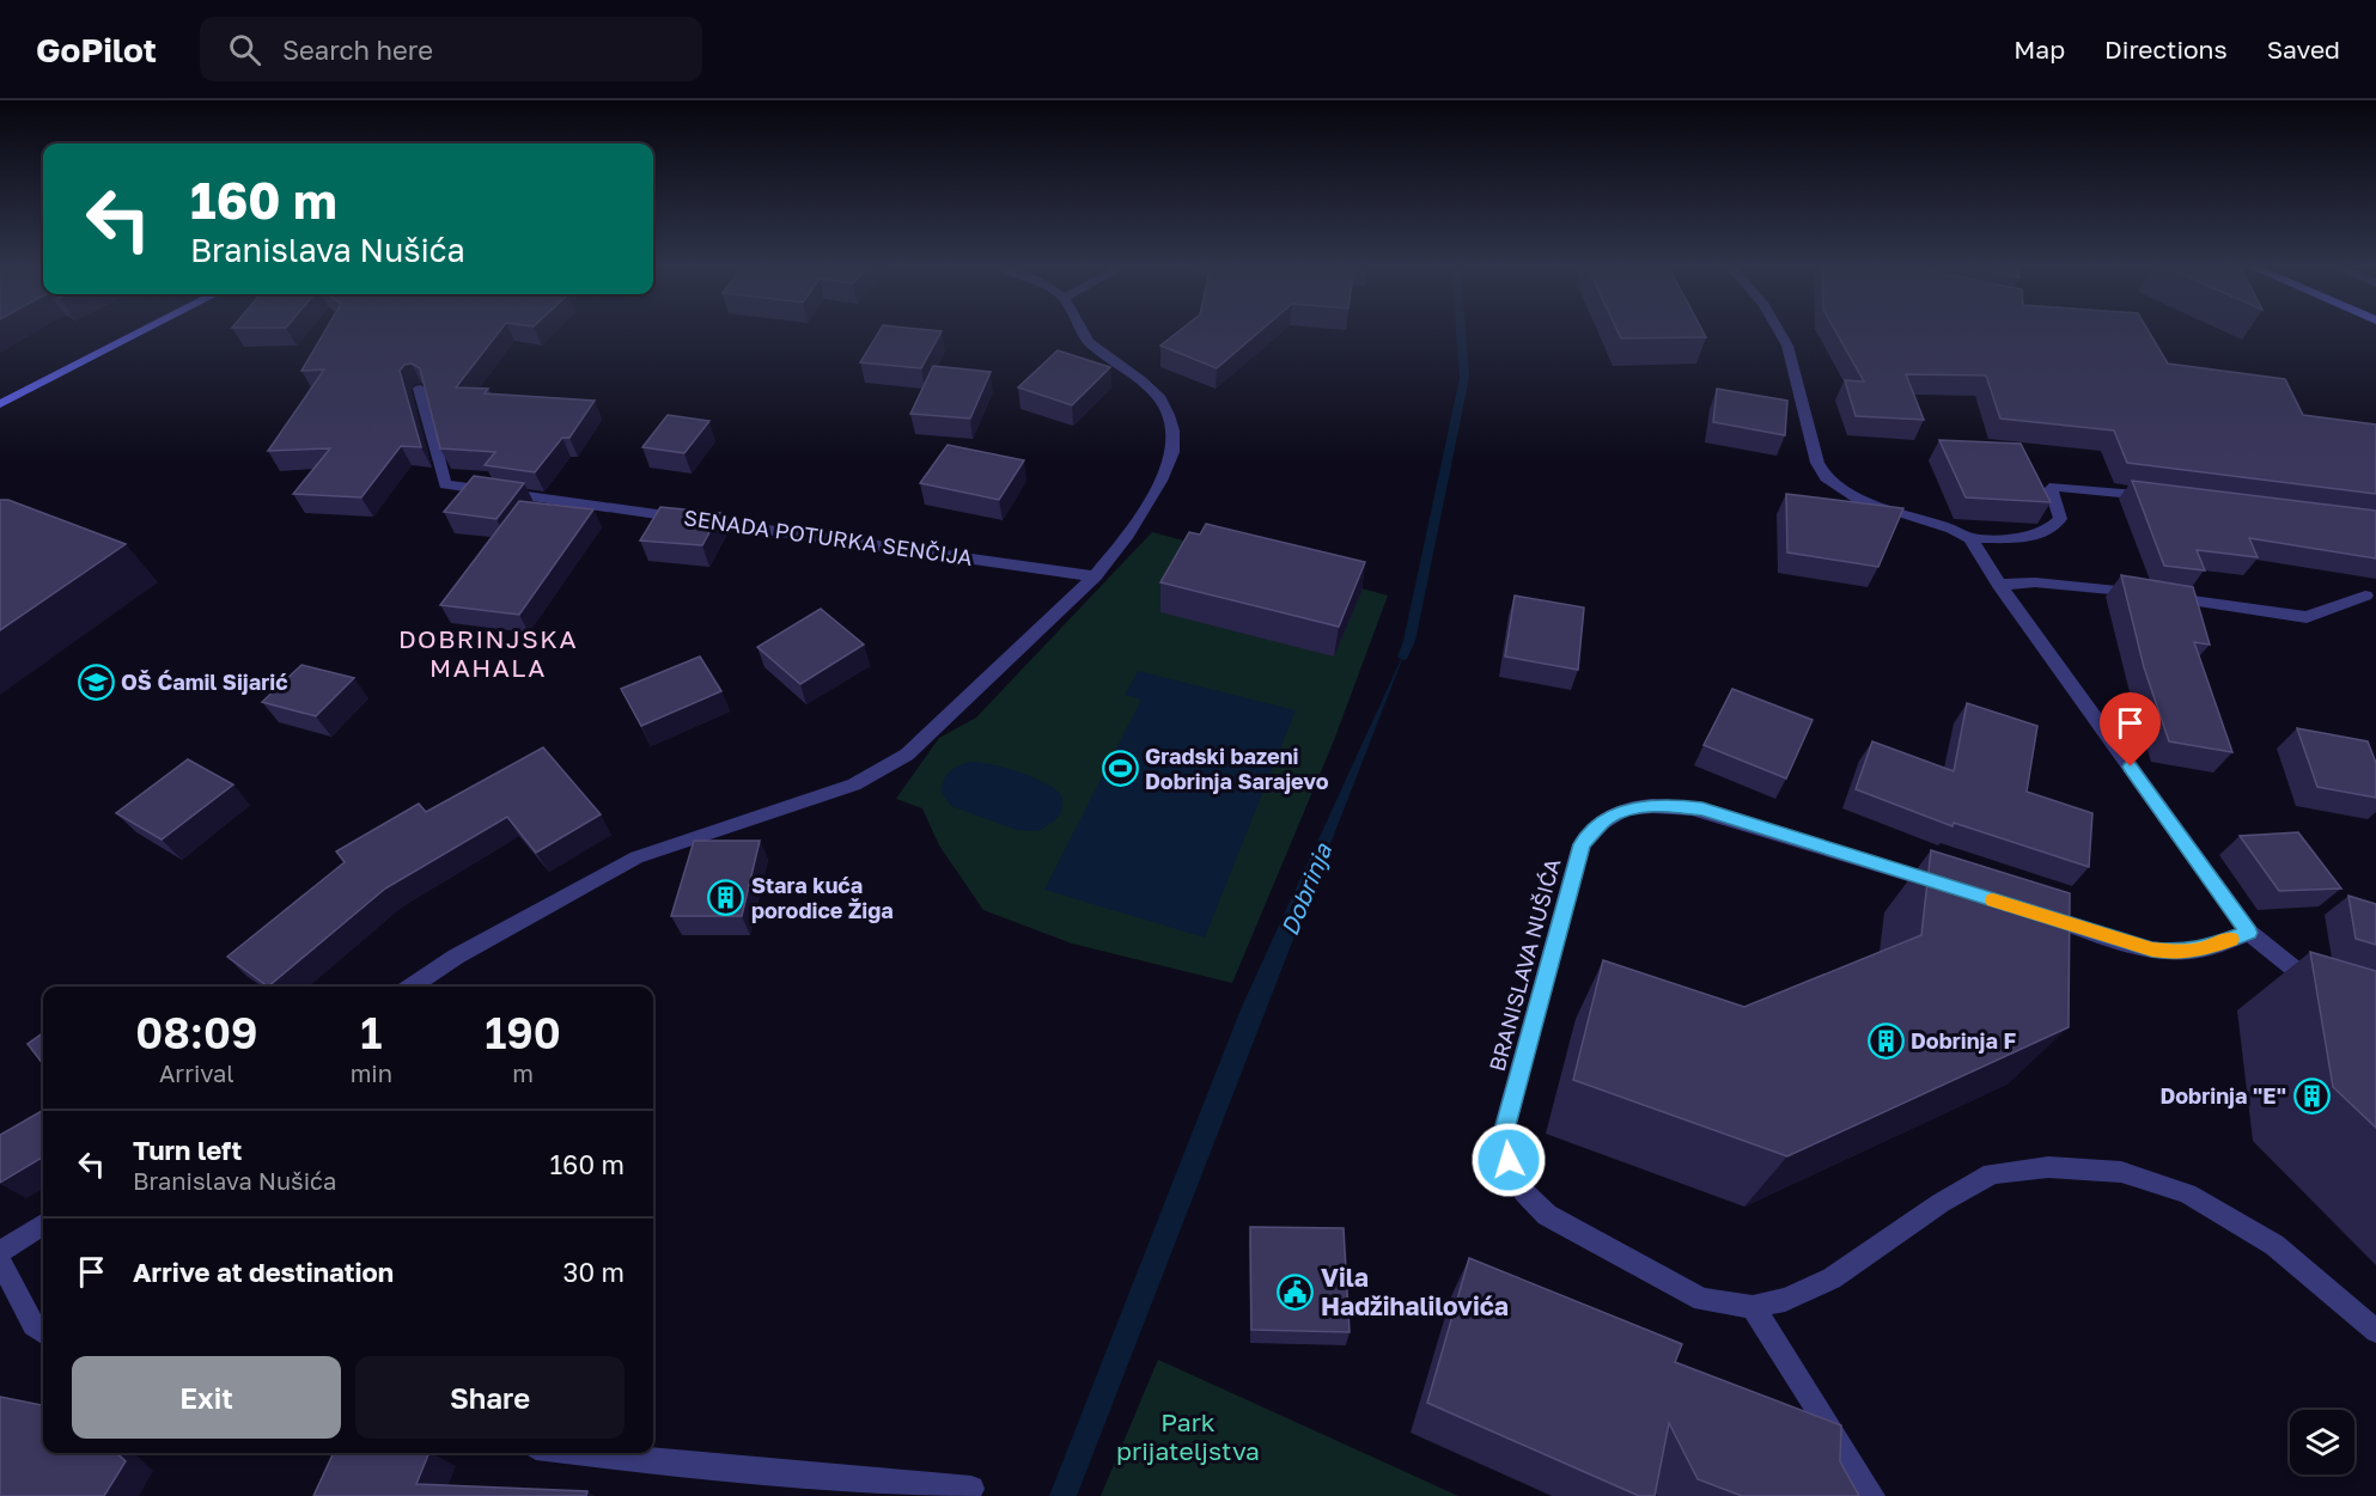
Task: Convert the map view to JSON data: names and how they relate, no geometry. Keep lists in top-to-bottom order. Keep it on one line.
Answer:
{"streets":{"street":["SENADA POTURKA SENČIJA","BRANISLAVA NUŠIĆA"]},"districts":["DOBRINJSKA MAHALA"],"water":["Dobrinja"],"parks":["Park prijateljstva"],"places":{"school or university":["OŠ Ćamil Sijarić"],"sports":["Gradski bazeni Dobrinja Sarajevo"],"building":["Stara kuća porodice Žiga","Dobrinja F","Dobrinja \"E\""],"public building":["Vila Hadžihalilovića"]},"page":{"header":"GoPilot","search":"Search here","nav":["Map","Directions","Saved"],"turn":["160 m","Branislava Nušića"],"eta":["08:09","Arrival","1","min","190","m"],"list":[{"name":"Turn left","note":"Branislava Nušića","value":"160 m"},{"name":"Arrive at destination","value":"30 m"}],"buttons":["Exit","Share"]}}
